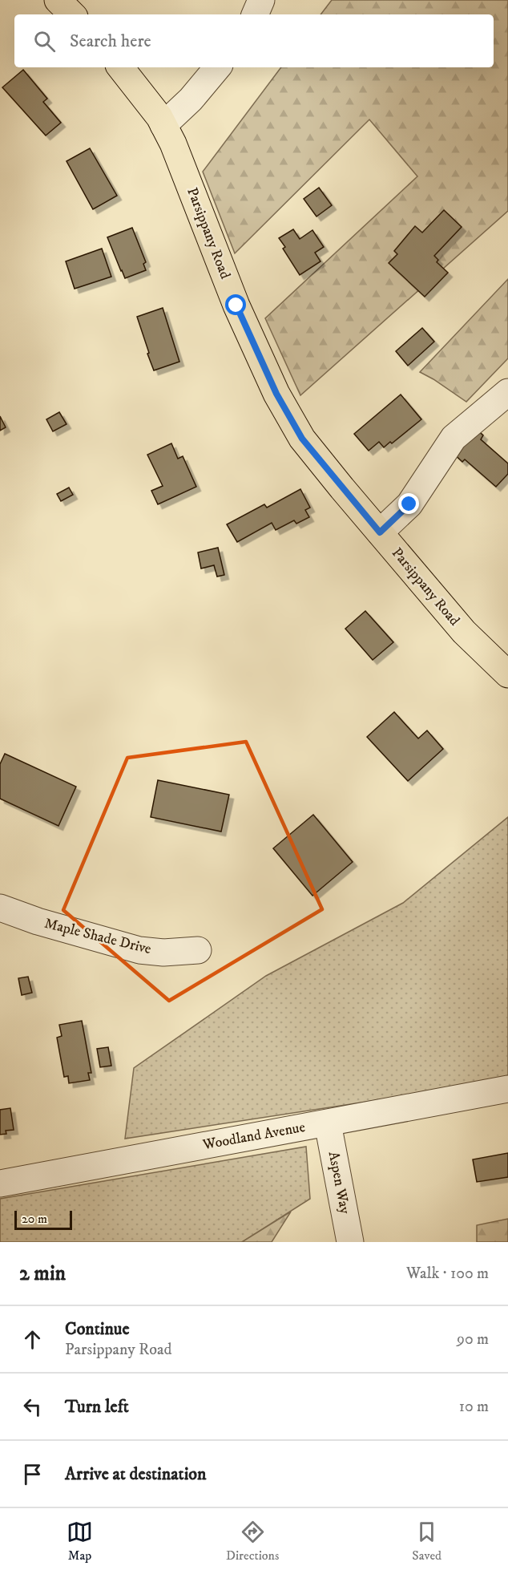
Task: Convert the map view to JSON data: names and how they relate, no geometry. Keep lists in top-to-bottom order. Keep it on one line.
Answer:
{"streets":{"main road":["Parsippany Road"],"street":["Maple Shade Drive","Woodland Avenue","Aspen Way"]},"crossings":[["Woodland Avenue","Aspen Way"]],"scale_bar":"20 m","page":{"search":"Search here","scale":"20 m","heading":["2 min","Walk · 100 m"],"list":[["Continue","Parsippany Road","90 m"],["Turn left","10 m"],"Arrive at destination"],"nav":["Map","Directions","Saved"]}}
